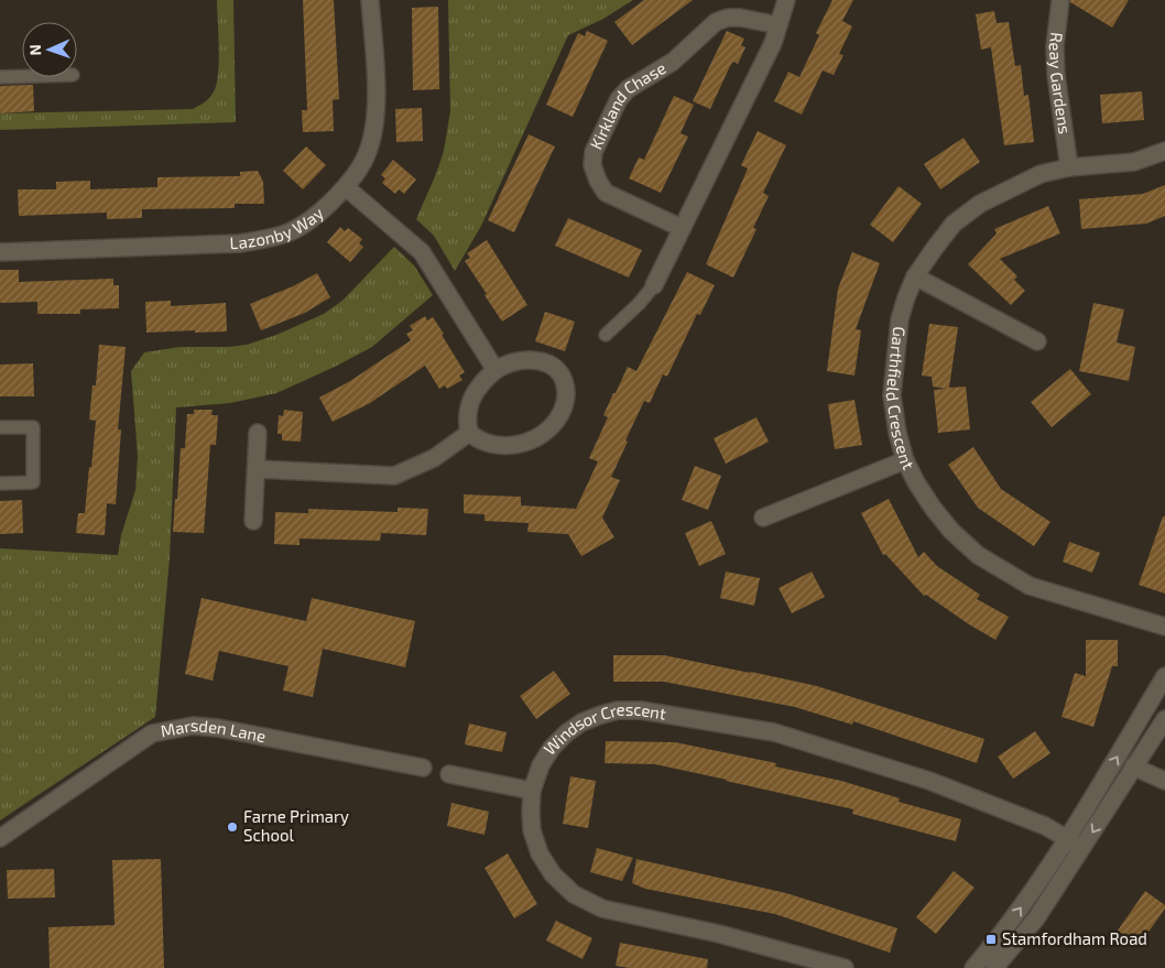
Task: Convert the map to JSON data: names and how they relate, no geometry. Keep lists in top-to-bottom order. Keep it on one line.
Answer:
{"streets":{"street":["Reay Gardens","Kirkland Chase","Lazonby Way","Garthfield Crescent","Marsden Lane","Windsor Crescent"]},"crossings":[["Reay Gardens","Garthfield Crescent"]],"places":{"other":["Farne Primary School"],"transit":["Stamfordham Road"]},"north":"left"}
